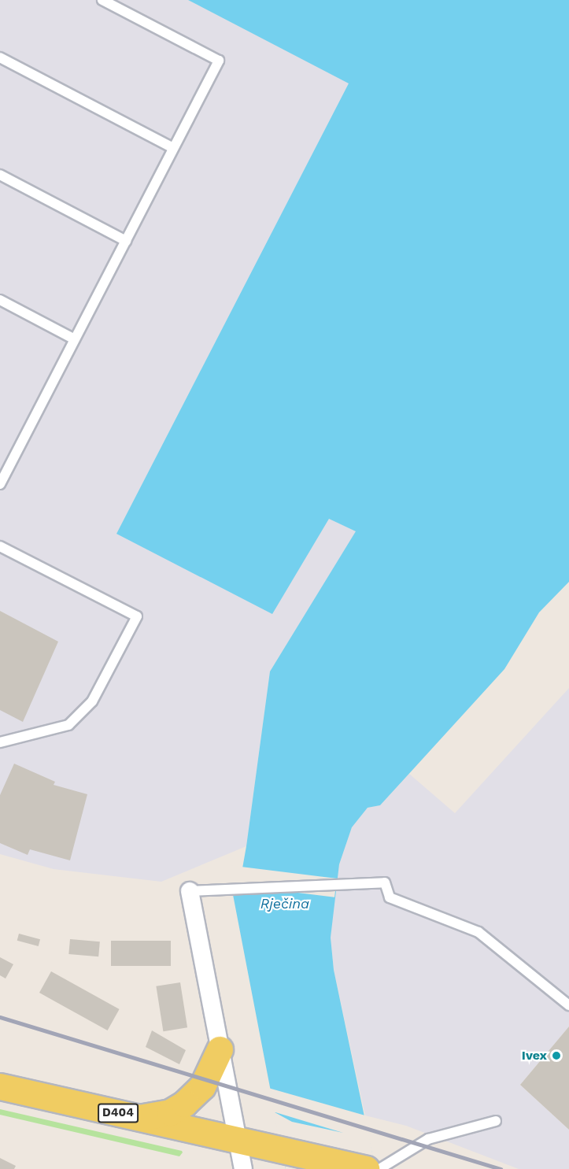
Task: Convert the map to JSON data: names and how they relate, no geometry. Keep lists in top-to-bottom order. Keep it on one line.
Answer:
{"streets":{"main road":["D404"]},"water":["Rječina"],"places":["Ivex"]}
